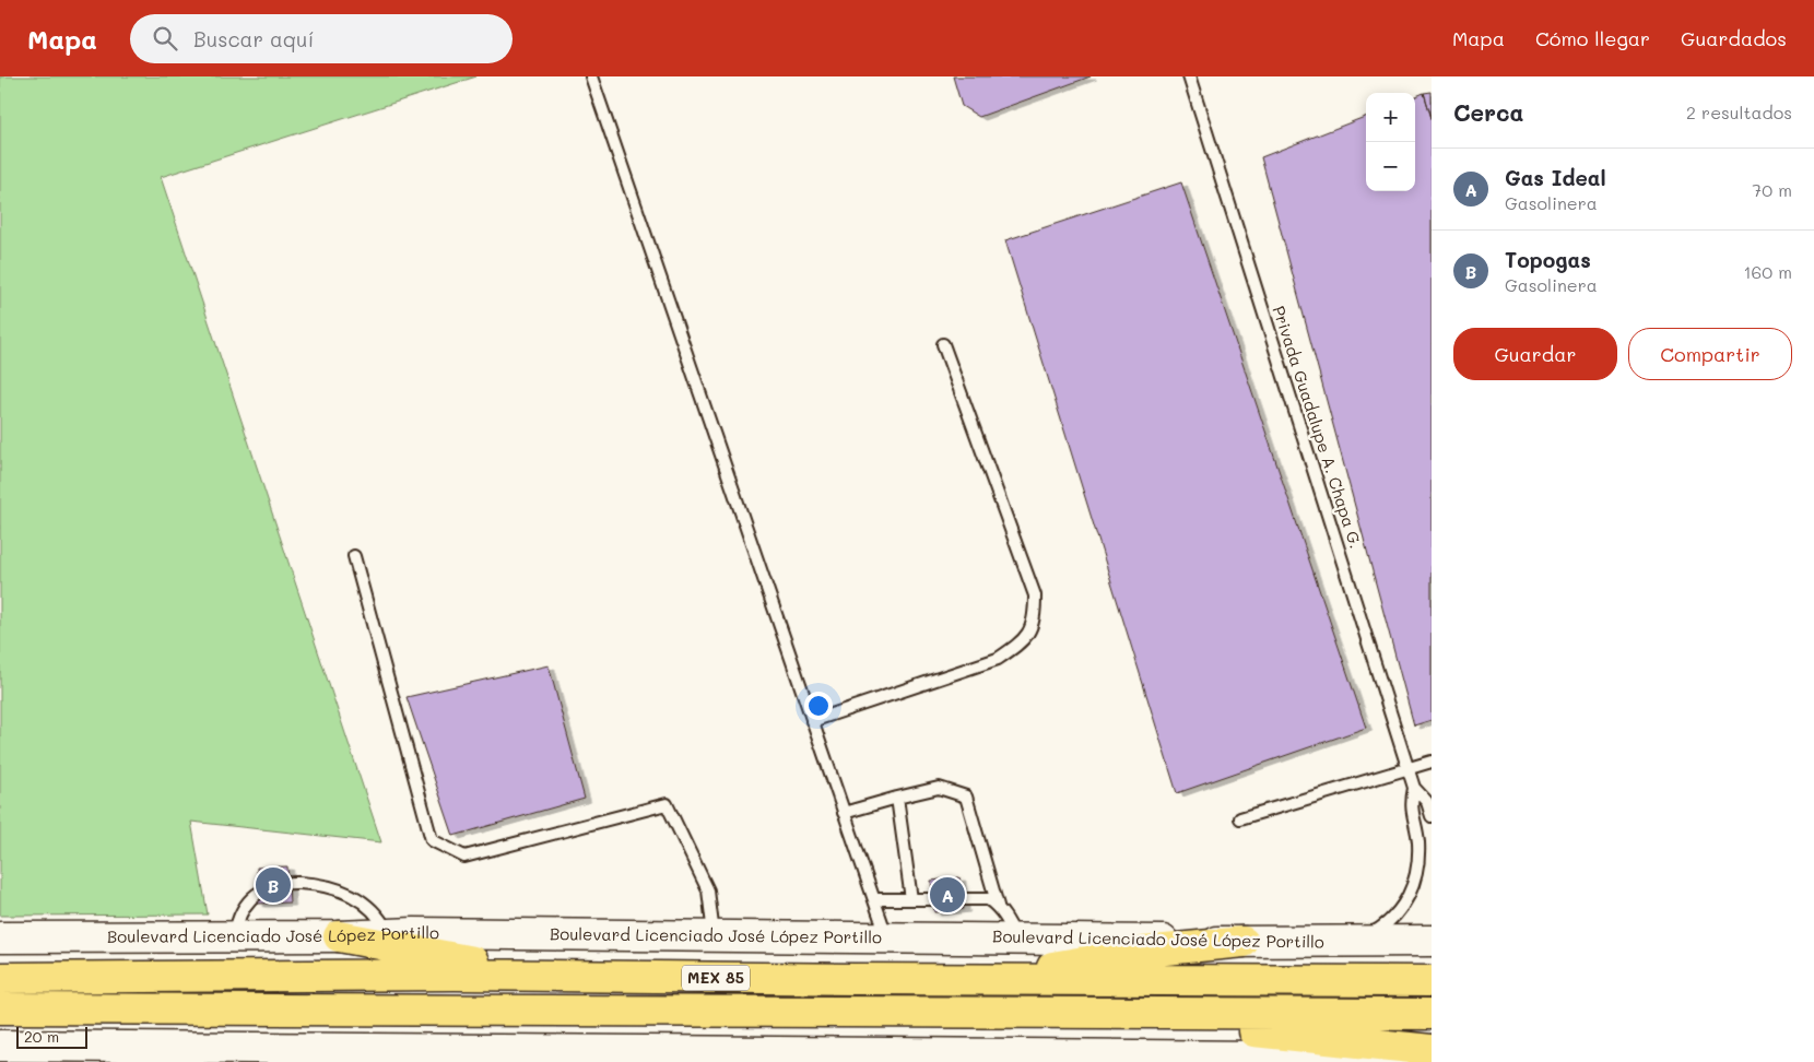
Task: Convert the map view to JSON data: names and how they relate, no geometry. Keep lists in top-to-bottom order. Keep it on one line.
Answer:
{"streets":{"highway":["MEX 85"],"street":["Boulevard Licenciado José López Portillo"],"lane":["Privada Guadalupe A. Chapa G."]},"crossings":[["Privada Guadalupe A. Chapa G.","Boulevard Licenciado José López Portillo"]],"scale_bar":"20 m","page":{"header":"Mapa","search":"Buscar aquí","nav":["Mapa","Cómo llegar","Guardados"],"heading":["Cerca","2 resultados"],"map_buttons":["+","−"],"list":[{"mark":"A","name":"Gas Ideal","note":"Gasolinera","value":"70 m"},{"mark":"B","name":"Topogas","note":"Gasolinera","value":"160 m"}],"buttons":["Guardar","Compartir"],"pins":["B","A"],"scale":"20 m"}}
